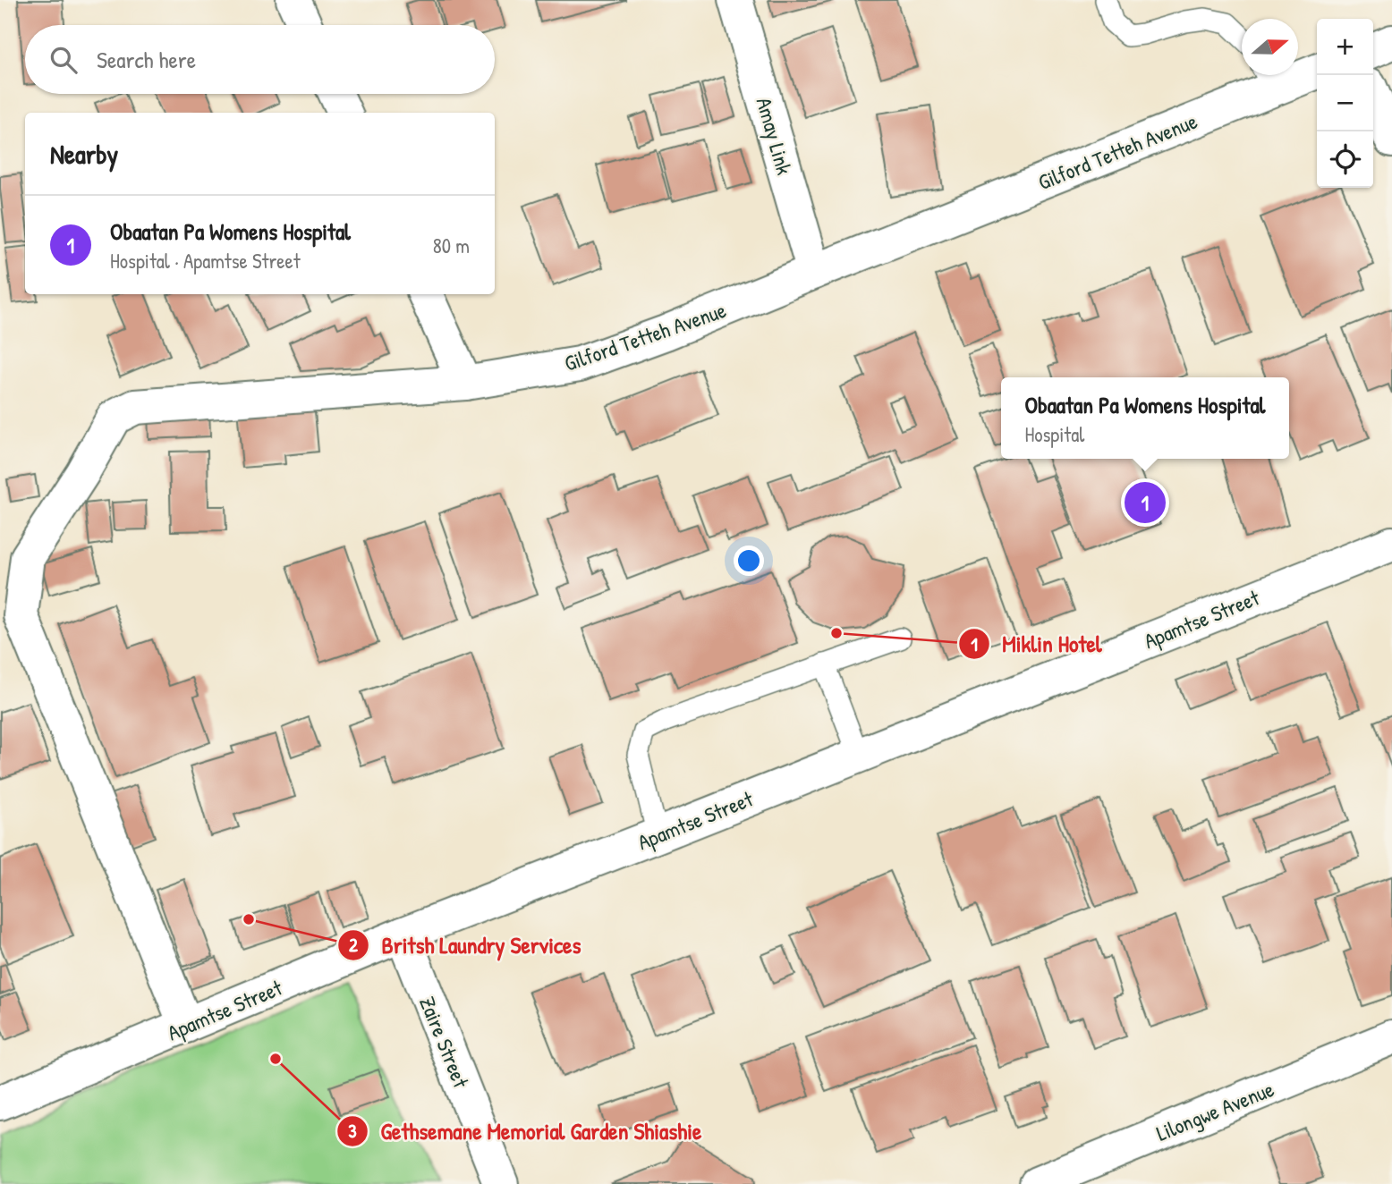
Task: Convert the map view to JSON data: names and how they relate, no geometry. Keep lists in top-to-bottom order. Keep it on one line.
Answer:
{"streets":{"street":["Amay Link","Gilford Tetteh Avenue","Apamtse Street","Zaire Street","Lilongwe Avenue"]},"crossings":[["Amay Link","Gilford Tetteh Avenue"],["Gilford Tetteh Avenue","Apamtse Street"],["Apamtse Street","Zaire Street"]],"places":["Miklin Hotel","Britsh Laundry Services","Gethsemane Memorial Garden Shiashie"],"north":"right","page":{"map_buttons":["+","−"],"search":"Search here","heading":"Nearby","list":[{"mark":"1","name":"Obaatan Pa Womens Hospital","note":"Hospital · Apamtse Street","value":"80 m"}],"popup":["Obaatan Pa Womens Hospital","Hospital"],"pins":"1"}}
